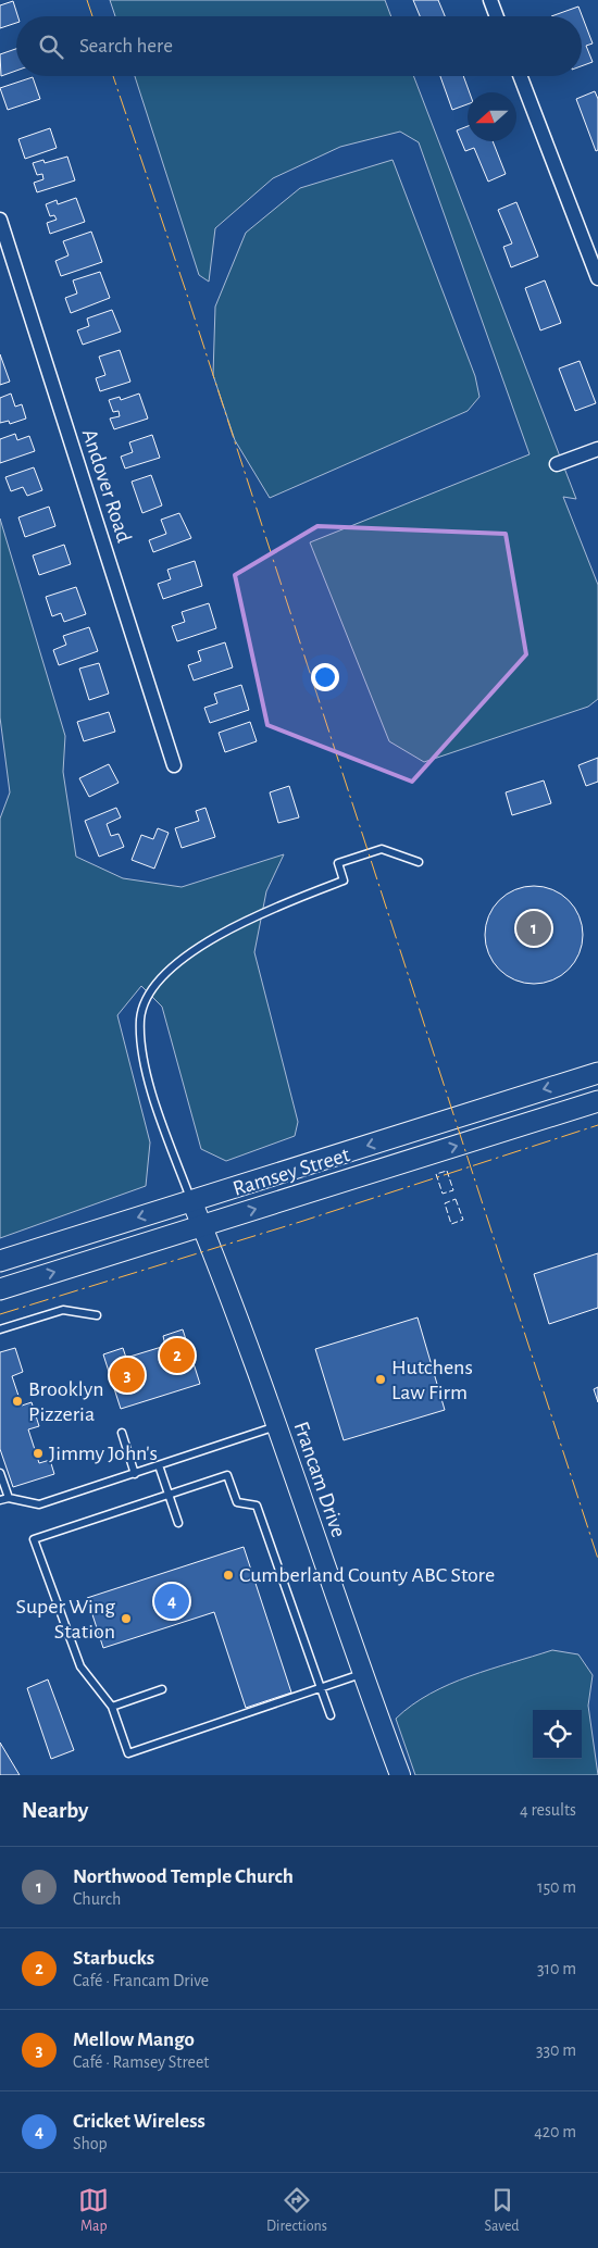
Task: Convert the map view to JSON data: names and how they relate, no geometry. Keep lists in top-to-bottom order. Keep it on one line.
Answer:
{"streets":{"main road":["Ramsey Street"],"street":["Andover Road","Francam Drive"]},"crossings":[["Ramsey Street","Francam Drive"]],"places":["Hutchens Law Firm","Brooklyn Pizzeria","Jimmy John's","Cumberland County ABC Store","Super Wing Station"],"north":"left","page":{"search":"Search here","pins":["1","2","3","4"],"heading":["Nearby","4 results"],"list":[{"mark":"1","name":"Northwood Temple Church","note":"Church","value":"150 m"},{"mark":"2","name":"Starbucks","note":"Café · Francam Drive","value":"310 m"},{"mark":"3","name":"Mellow Mango","note":"Café · Ramsey Street","value":"330 m"},{"mark":"4","name":"Cricket Wireless","note":"Shop","value":"420 m"}],"nav":["Map","Directions","Saved"]}}
